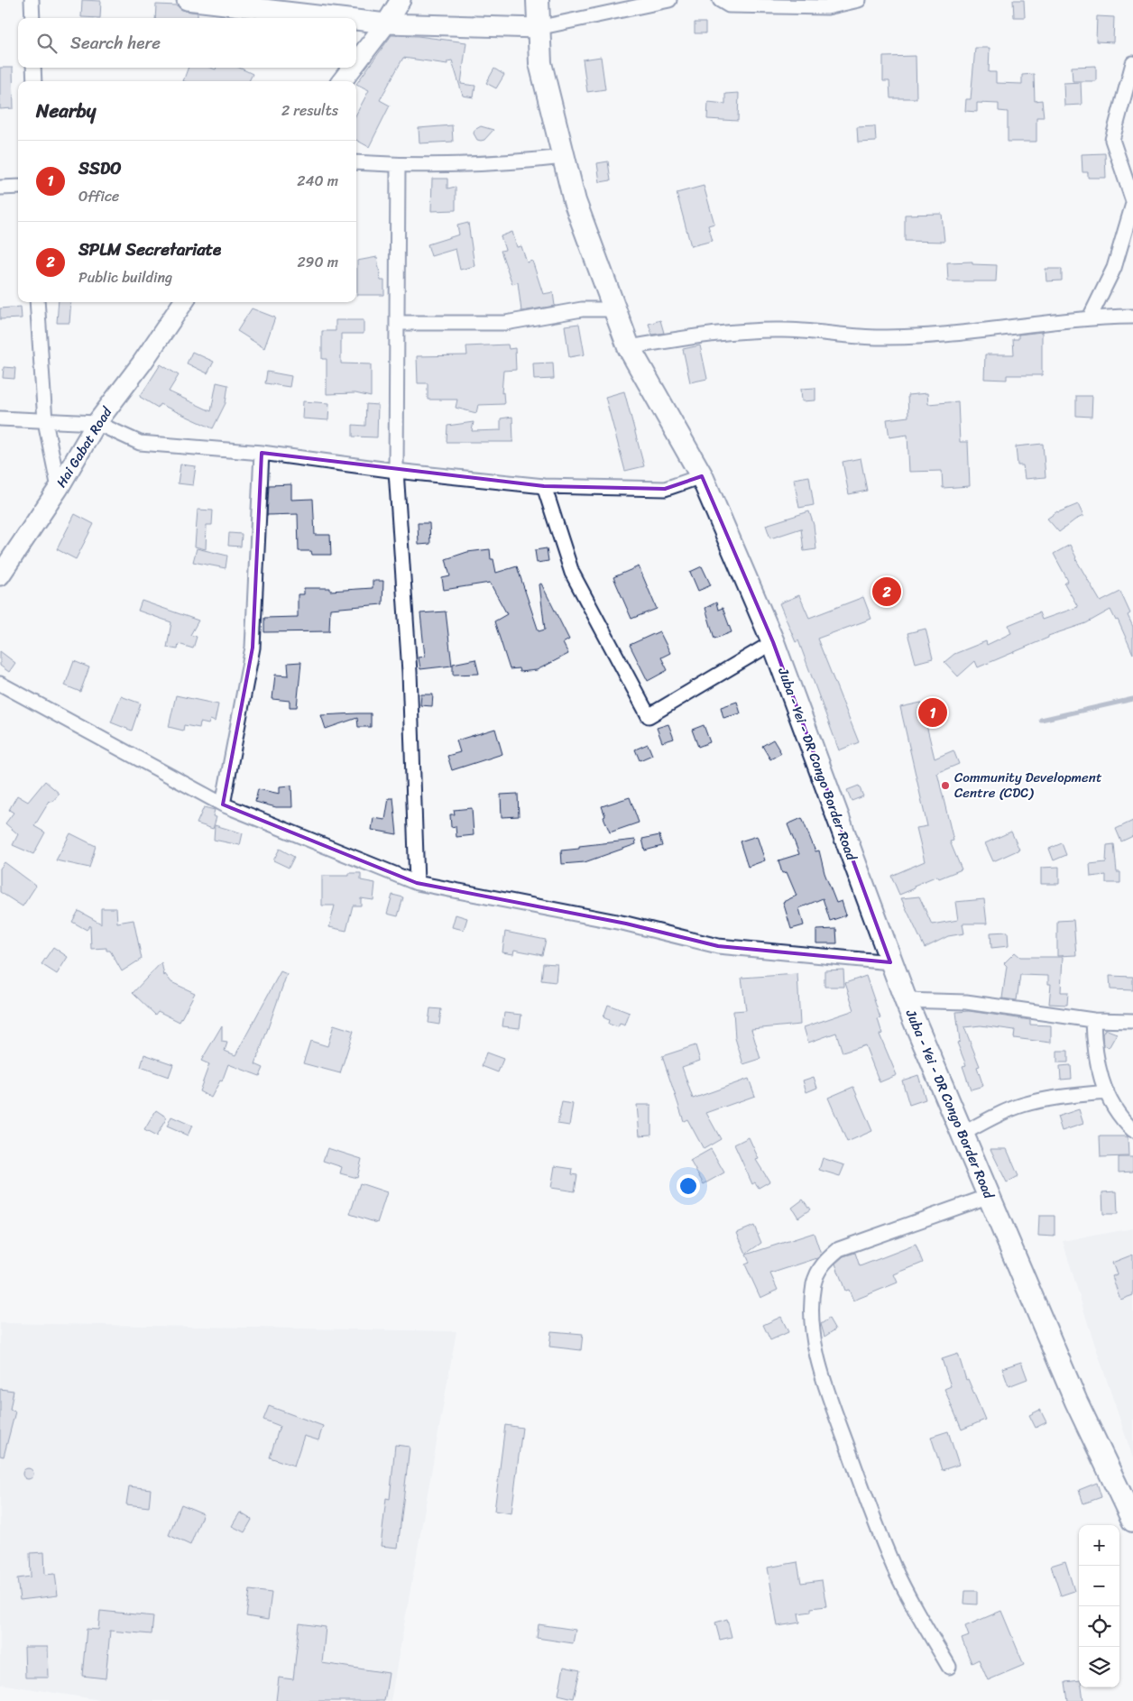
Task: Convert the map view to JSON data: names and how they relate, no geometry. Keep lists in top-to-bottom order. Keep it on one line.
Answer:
{"streets":{"main road":["Juba - Yei - DR Congo Border Road"],"street":["Hai Gabat Road"]},"places":["Community Development Centre (CDC)"],"page":{"search":"Search here","heading":["Nearby","2 results"],"list":[{"mark":"1","name":"SSDO","note":"Office","value":"240 m"},{"mark":"2","name":"SPLM Secretariate","note":"Public building","value":"290 m"}],"pins":["2","1"],"map_buttons":["+","−"]}}
